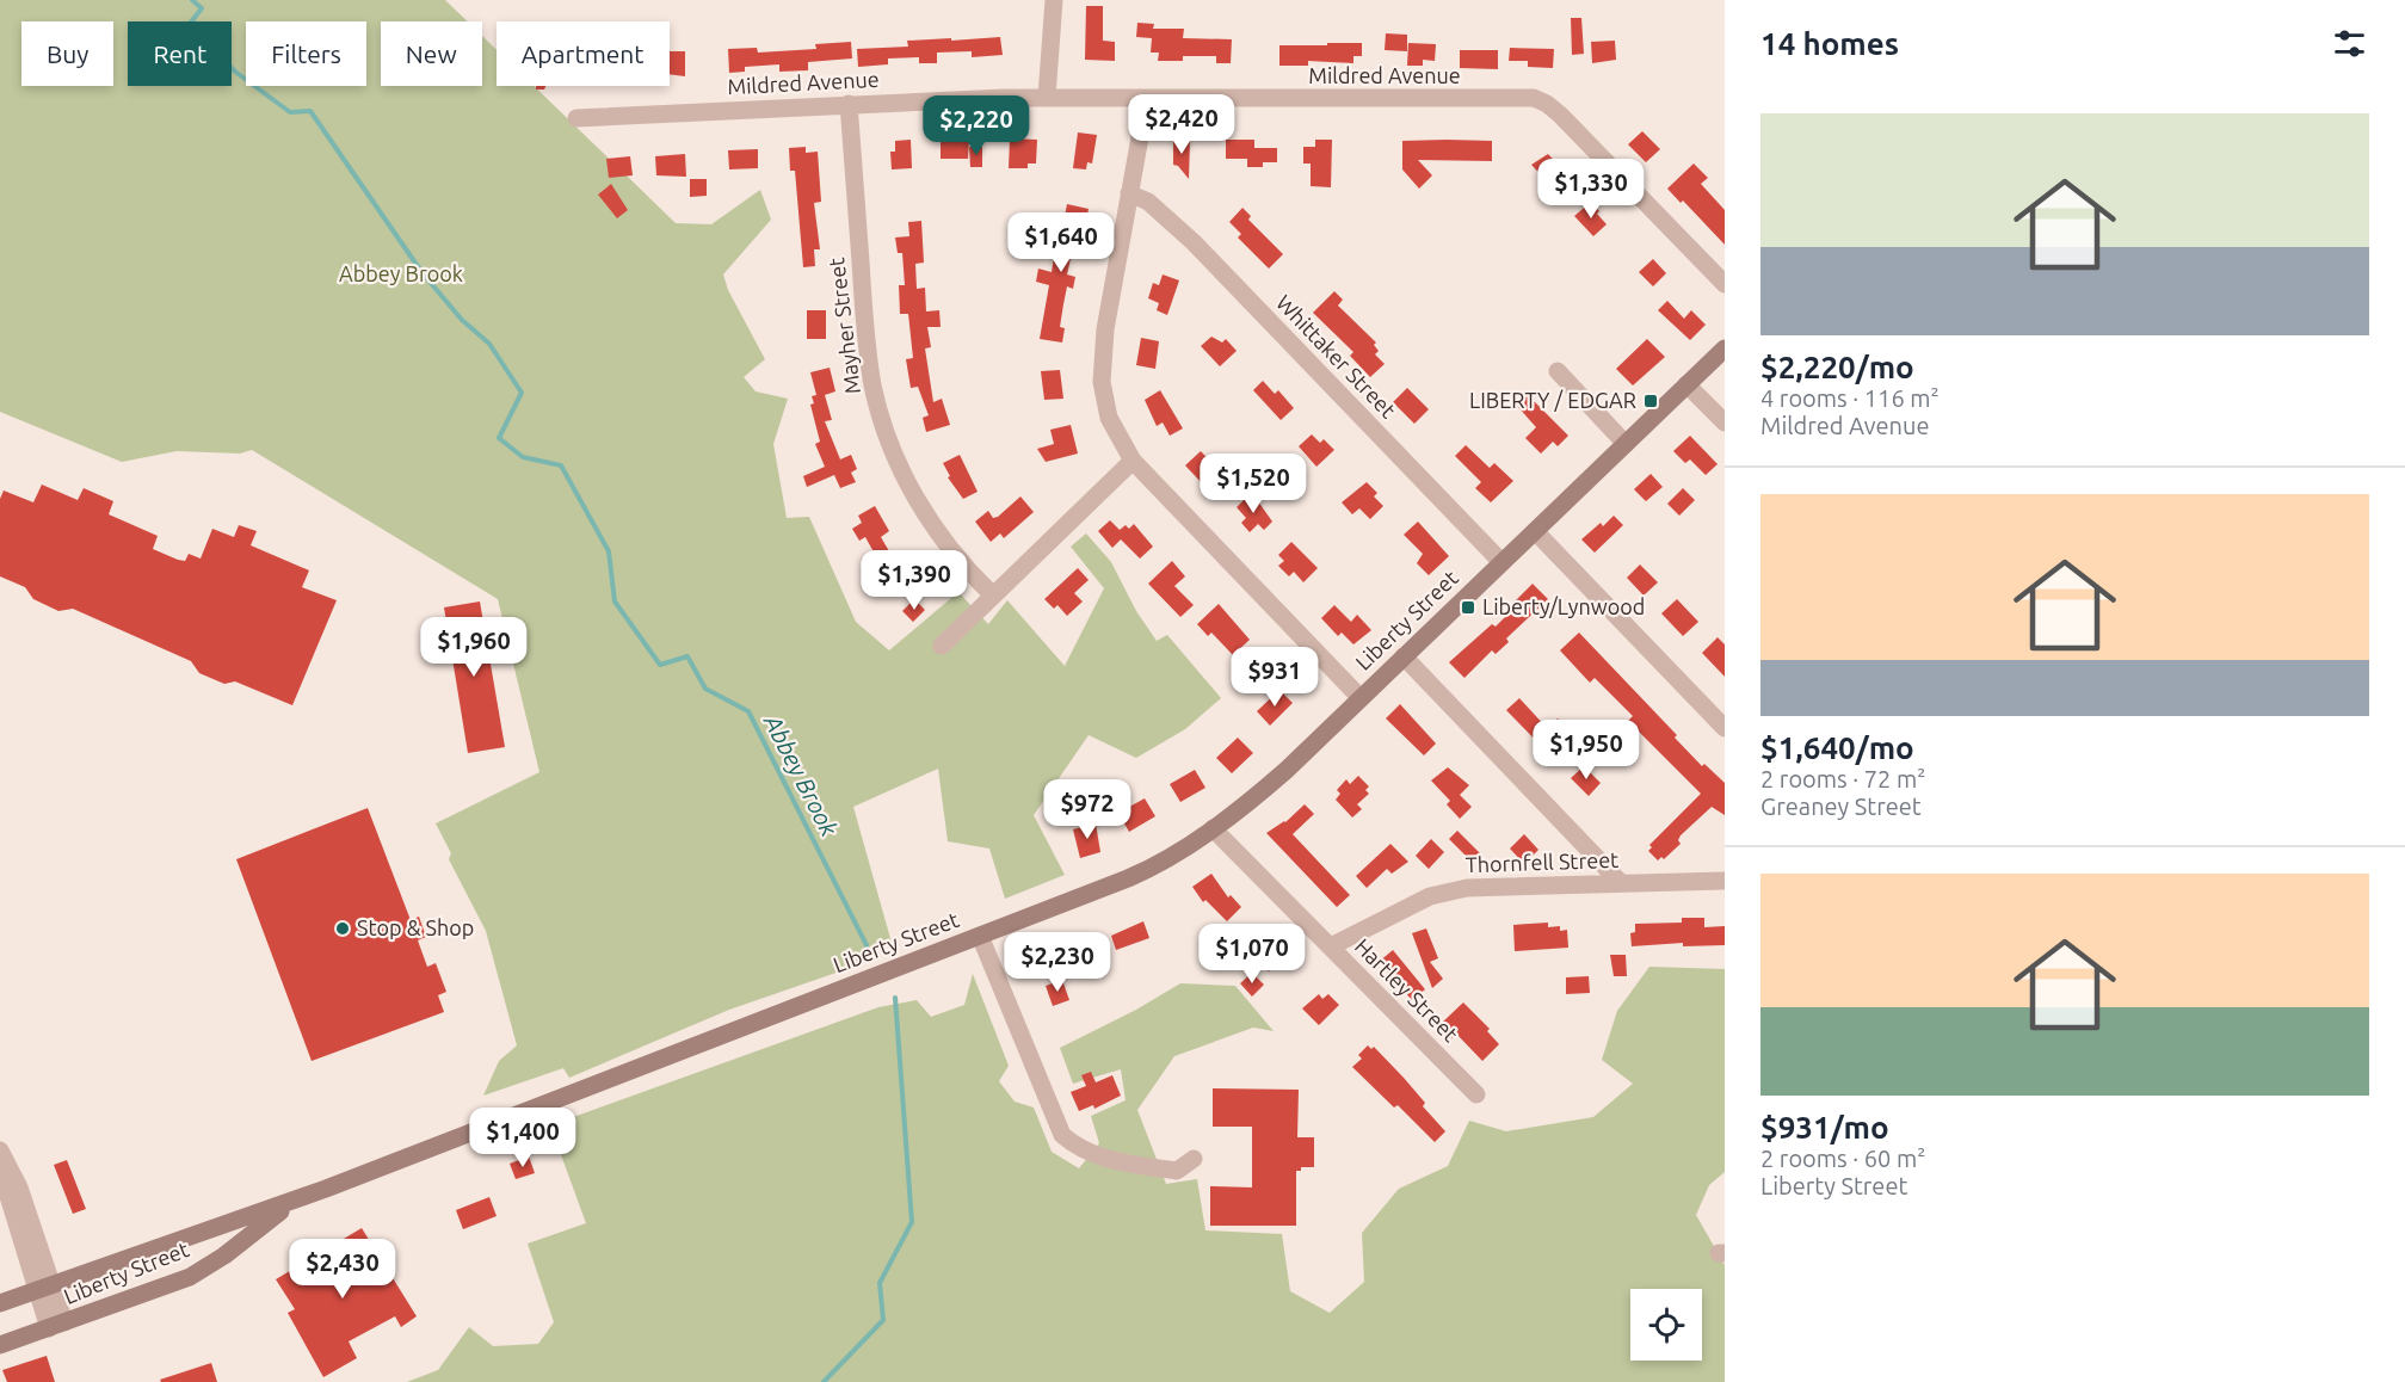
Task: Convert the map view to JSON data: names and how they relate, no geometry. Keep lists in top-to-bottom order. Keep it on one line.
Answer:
{"streets":{"main road":["Liberty Street"],"street":["Mildred Avenue","Mayher Street","Whittaker Street","Thornfell Street","Hartley Street"]},"crossings":[["Mildred Avenue","Mayher Street"],["Whittaker Street","Liberty Street"],["Liberty Street","Hartley Street"],["Thornfell Street","Hartley Street"]],"water":["Abbey Brook"],"parks":["Abbey Brook"],"places":{"transit":["LIBERTY / EDGAR","Liberty/Lynwood"],"other":["Stop & Shop"]},"page":{"heading":"14 homes","chip":["Buy","Rent","Filters","New","Apartment"],"list":[{"name":"$2,220/mo","note":"4 rooms · 116 m² · Mildred Avenue"},{"name":"$1,640/mo","note":"2 rooms · 72 m² · Greaney Street"},{"name":"$931/mo","note":"2 rooms · 60 m² · Liberty Street"}],"price":["$2,420","$2,220","$1,330","$1,640","$1,520","$1,390","$1,960","$931","$1,950","$972","$1,070","$2,230","$1,400","$2,430"]}}
